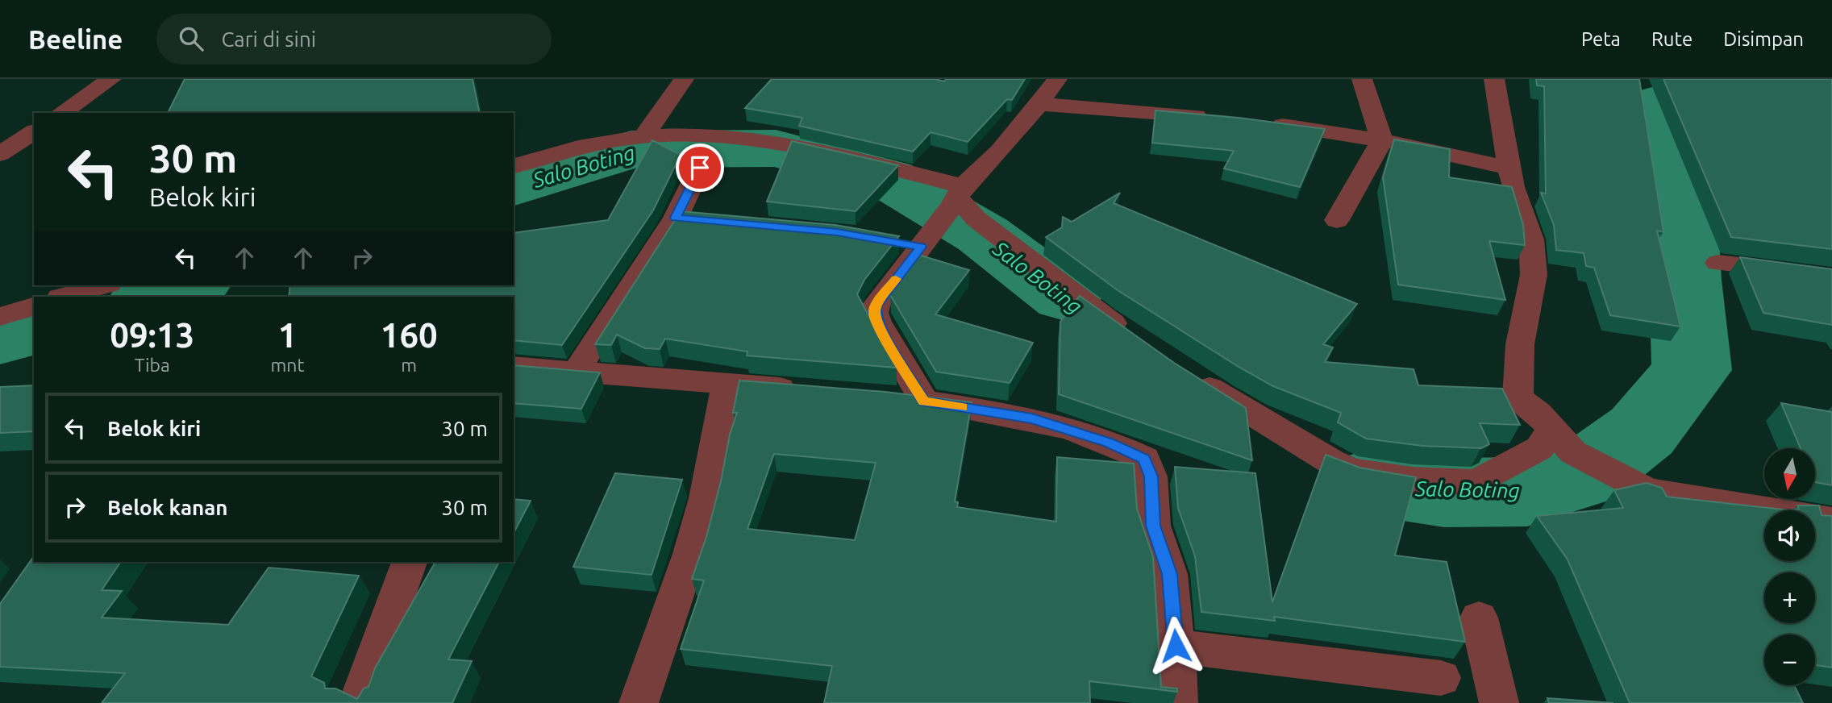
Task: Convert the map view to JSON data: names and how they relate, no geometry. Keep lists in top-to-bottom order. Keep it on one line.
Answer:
{"water":["Salo Boting"],"north":"bottom","page":{"header":"Beeline","search":"Cari di sini","nav":["Peta","Rute","Disimpan"],"turn":["30 m","Belok kiri"],"eta":["09:13","Tiba","1","mnt","160","m"],"list":[{"name":"Belok kiri","value":"30 m"},{"name":"Belok kanan","value":"30 m"}],"map_buttons":["+","−"]}}
